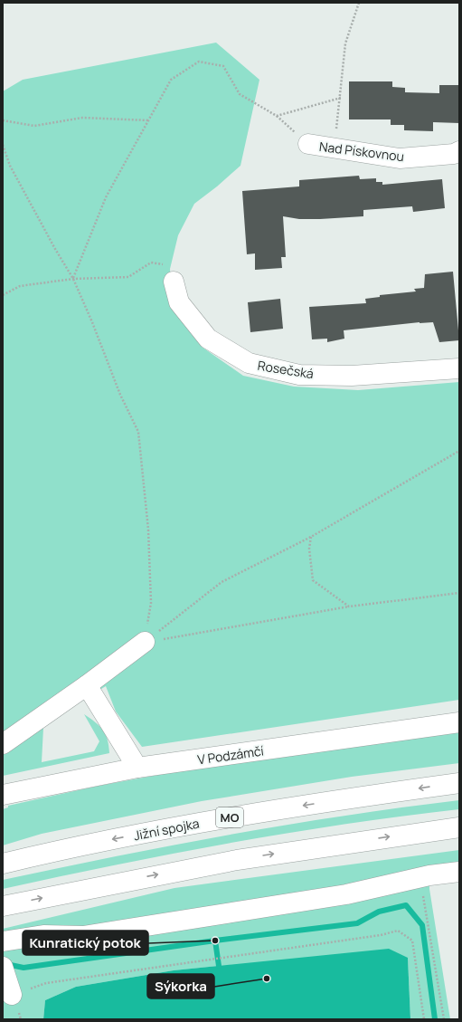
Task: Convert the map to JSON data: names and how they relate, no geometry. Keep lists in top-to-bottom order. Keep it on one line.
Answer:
{"streets":{"main road":["Nad Pískovnou","Rosečská","V Podzámčí","MO","Jižní spojka"]},"places":["Kunratický potok","Sýkorka"]}
